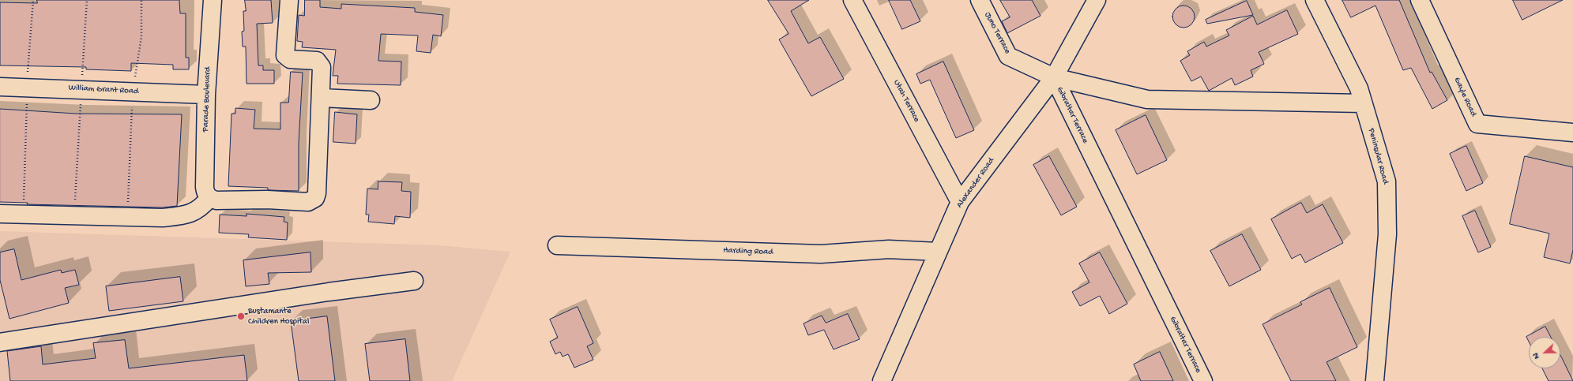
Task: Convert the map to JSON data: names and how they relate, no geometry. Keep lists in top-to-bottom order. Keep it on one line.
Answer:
{"streets":{"street":["Juno Terrace","William Grant Road","Gayle Road","Parade Boulevard","Utah Terrace","Gibraltar Terrace","Peninsular Road","Alexander Road","Harding Road"]},"crossings":[["Juno Terrace","Gibraltar Terrace"],["Juno Terrace","Alexander Road"],["William Grant Road","Parade Boulevard"],["Utah Terrace","Alexander Road"],["Gibraltar Terrace","Peninsular Road"],["Gibraltar Terrace","Alexander Road"],["Alexander Road","Harding Road"]],"places":["Bustamante Children Hospital"],"north":"left"}
